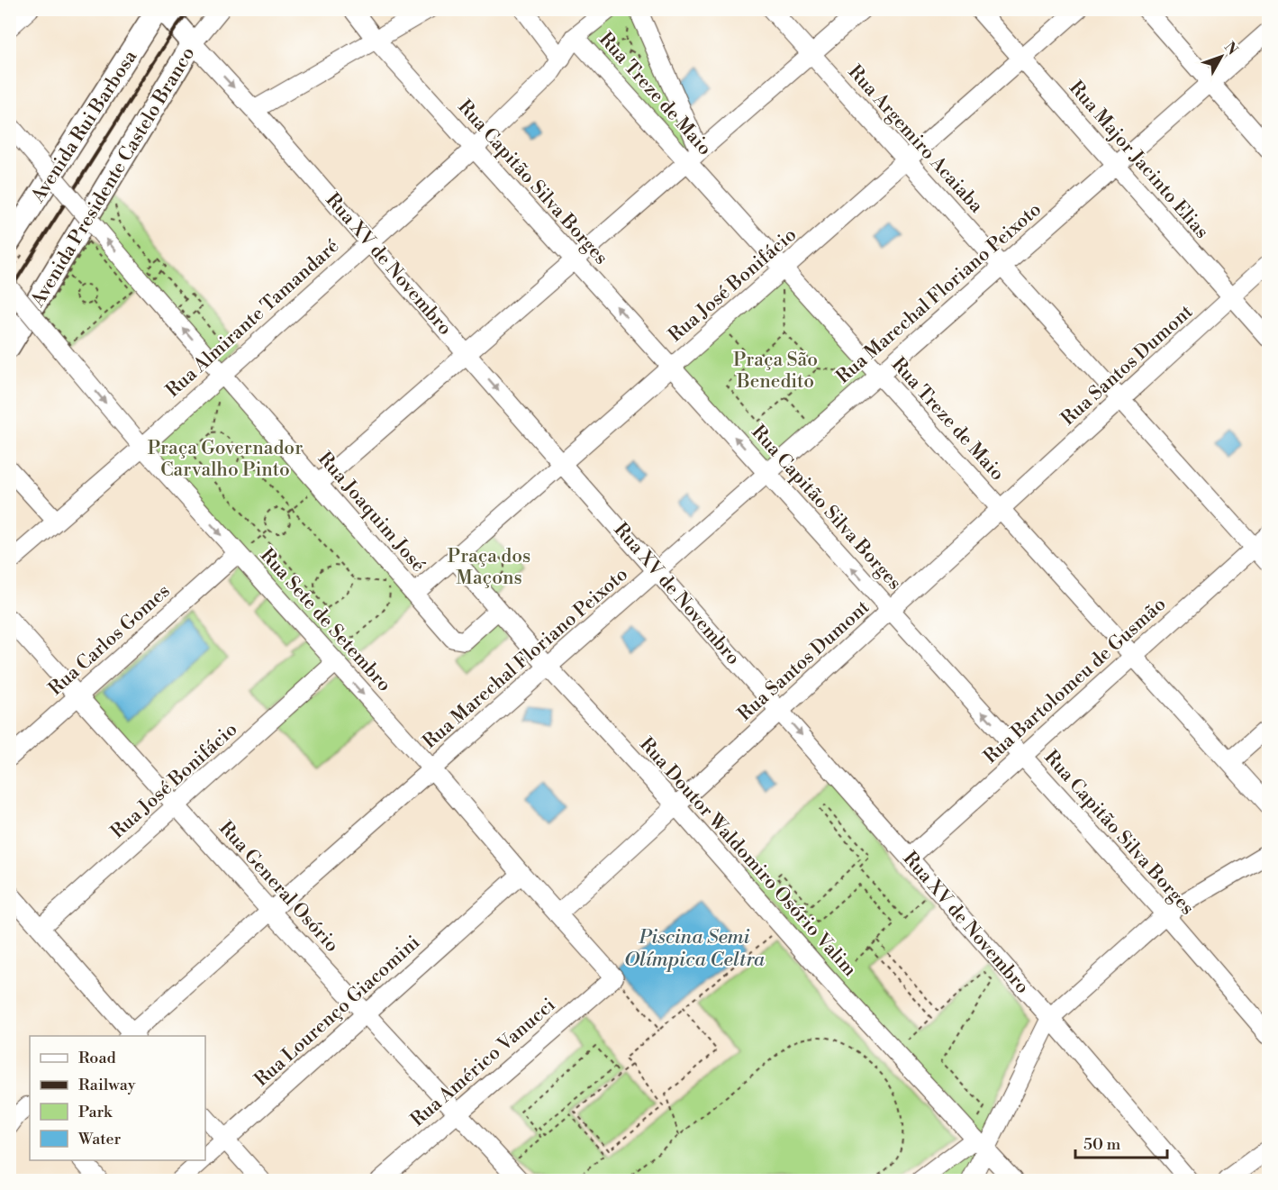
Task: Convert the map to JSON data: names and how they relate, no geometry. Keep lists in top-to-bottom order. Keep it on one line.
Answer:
{"streets":{"main road":["Avenida Rui Barbosa","Avenida Presidente Castelo Branco","Rua XV de Novembro"],"street":["Rua Treze de Maio","Rua Argemiro Acaiaba","Rua Major Jacinto Elias","Rua Capitão Silva Borges","Rua José Bonifácio","Rua Marechal Floriano Peixoto","Rua Almirante Tamandaré","Rua Santos Dumont","Rua Joaquim José","Rua Sete de Setembro","Rua Carlos Gomes","Rua Bartolomeu de Gusmão","Rua Doutor Waldomiro Osório Valim","Rua General Osório","Rua Lourenço Giacomini","Rua Américo Vanucci"]},"crossings":[["Rua Treze de Maio","Rua José Bonifácio"],["Rua Treze de Maio","Rua Marechal Floriano Peixoto"],["Rua Treze de Maio","Rua Almirante Tamandaré"],["Rua Treze de Maio","Rua Santos Dumont"],["Rua Treze de Maio","Rua Bartolomeu de Gusmão"],["Rua Argemiro Acaiaba","Rua José Bonifácio"],["Rua Argemiro Acaiaba","Rua Marechal Floriano Peixoto"],["Rua Argemiro Acaiaba","Rua Santos Dumont"],["Rua Argemiro Acaiaba","Rua Bartolomeu de Gusmão"],["Rua Major Jacinto Elias","Rua José Bonifácio"],["Rua Major Jacinto Elias","Rua Marechal Floriano Peixoto"],["Rua Major Jacinto Elias","Rua Santos Dumont"],["Avenida Presidente Castelo Branco","Rua XV de Novembro"],["Rua Capitão Silva Borges","Rua José Bonifácio"],["Rua Capitão Silva Borges","Rua Marechal Floriano Peixoto"],["Rua Capitão Silva Borges","Rua Almirante Tamandaré"],["Rua Capitão Silva Borges","Rua Santos Dumont"],["Rua Capitão Silva Borges","Rua Bartolomeu de Gusmão"],["Rua XV de Novembro","Rua José Bonifácio"],["Rua XV de Novembro","Rua Marechal Floriano Peixoto"],["Rua XV de Novembro","Rua Almirante Tamandaré"],["Rua XV de Novembro","Rua Santos Dumont"],["Rua XV de Novembro","Rua Bartolomeu de Gusmão"],["Rua José Bonifácio","Rua Joaquim José"],["Rua José Bonifácio","Rua Sete de Setembro"],["Rua José Bonifácio","Rua Doutor Waldomiro Osório Valim"],["Rua José Bonifácio","Rua General Osório"],["Rua Marechal Floriano Peixoto","Rua Sete de Setembro"],["Rua Marechal Floriano Peixoto","Rua Doutor Waldomiro Osório Valim"],["Rua Marechal Floriano Peixoto","Rua General Osório"],["Rua Almirante Tamandaré","Rua Joaquim José"],["Rua Almirante Tamandaré","Rua Sete de Setembro"],["Rua Santos Dumont","Rua Sete de Setembro"],["Rua Santos Dumont","Rua Doutor Waldomiro Osório Valim"],["Rua Joaquim José","Rua Doutor Waldomiro Osório Valim"],["Rua Sete de Setembro","Rua Carlos Gomes"],["Rua Sete de Setembro","Rua Lourenço Giacomini"],["Rua Sete de Setembro","Rua Américo Vanucci"],["Rua Carlos Gomes","Rua General Osório"],["Rua General Osório","Rua Lourenço Giacomini"],["Rua General Osório","Rua Américo Vanucci"]],"one_way":["Rua Capitão Silva Borges","Rua Joaquim José","Rua Sete de Setembro"],"water":["Piscina Semi Olímpica Celtra"],"parks":["Praça São Benedito","Praça Governador Carvalho Pinto","Praça dos Maçons"],"legend":["Road","Railway","Park","Water"],"scale_bar":"50 m","north":"top right"}
